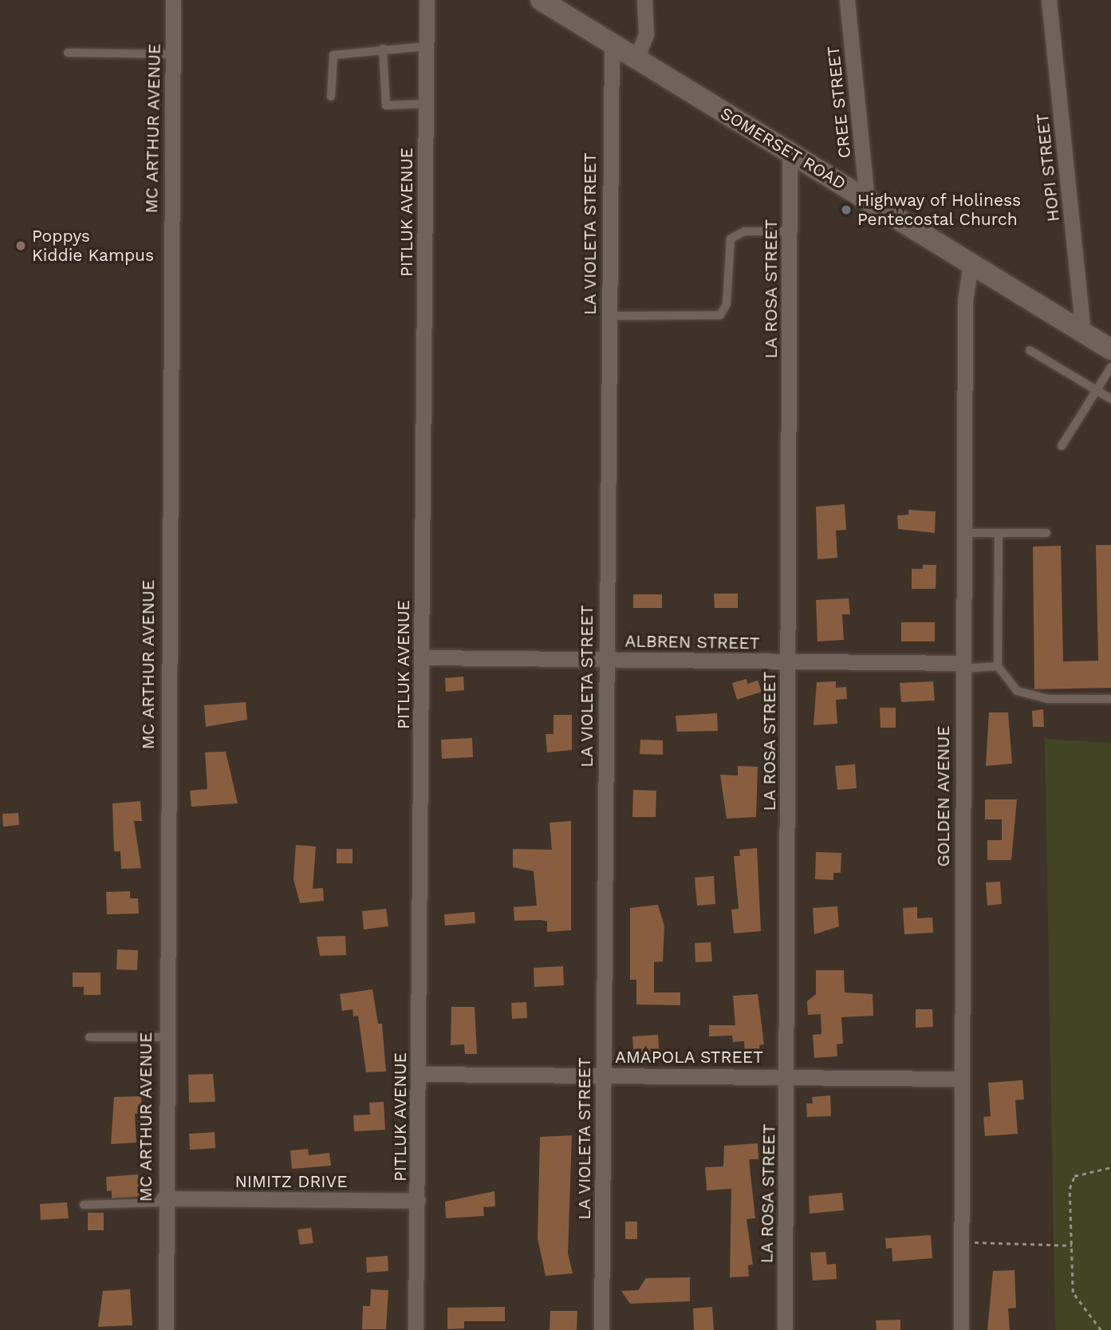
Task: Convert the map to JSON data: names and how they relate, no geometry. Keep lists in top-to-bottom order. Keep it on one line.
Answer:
{"streets":{"main road":["SOMERSET ROAD"],"street":["CREE STREET","MC ARTHUR AVENUE","HOPI STREET","PITLUK AVENUE","LA VIOLETA STREET","LA ROSA STREET","ALBREN STREET","GOLDEN AVENUE","AMAPOLA STREET","NIMITZ DRIVE"]},"crossings":[["CREE STREET","SOMERSET ROAD"],["MC ARTHUR AVENUE","NIMITZ DRIVE"],["SOMERSET ROAD","HOPI STREET"],["SOMERSET ROAD","LA VIOLETA STREET"],["SOMERSET ROAD","LA ROSA STREET"],["SOMERSET ROAD","GOLDEN AVENUE"],["PITLUK AVENUE","ALBREN STREET"],["PITLUK AVENUE","AMAPOLA STREET"],["PITLUK AVENUE","NIMITZ DRIVE"],["LA VIOLETA STREET","ALBREN STREET"],["LA VIOLETA STREET","AMAPOLA STREET"],["LA ROSA STREET","ALBREN STREET"],["LA ROSA STREET","AMAPOLA STREET"],["ALBREN STREET","GOLDEN AVENUE"],["GOLDEN AVENUE","AMAPOLA STREET"]],"places":["Highway of Holiness Pentecostal Church","Poppys Kiddie Kampus"]}
